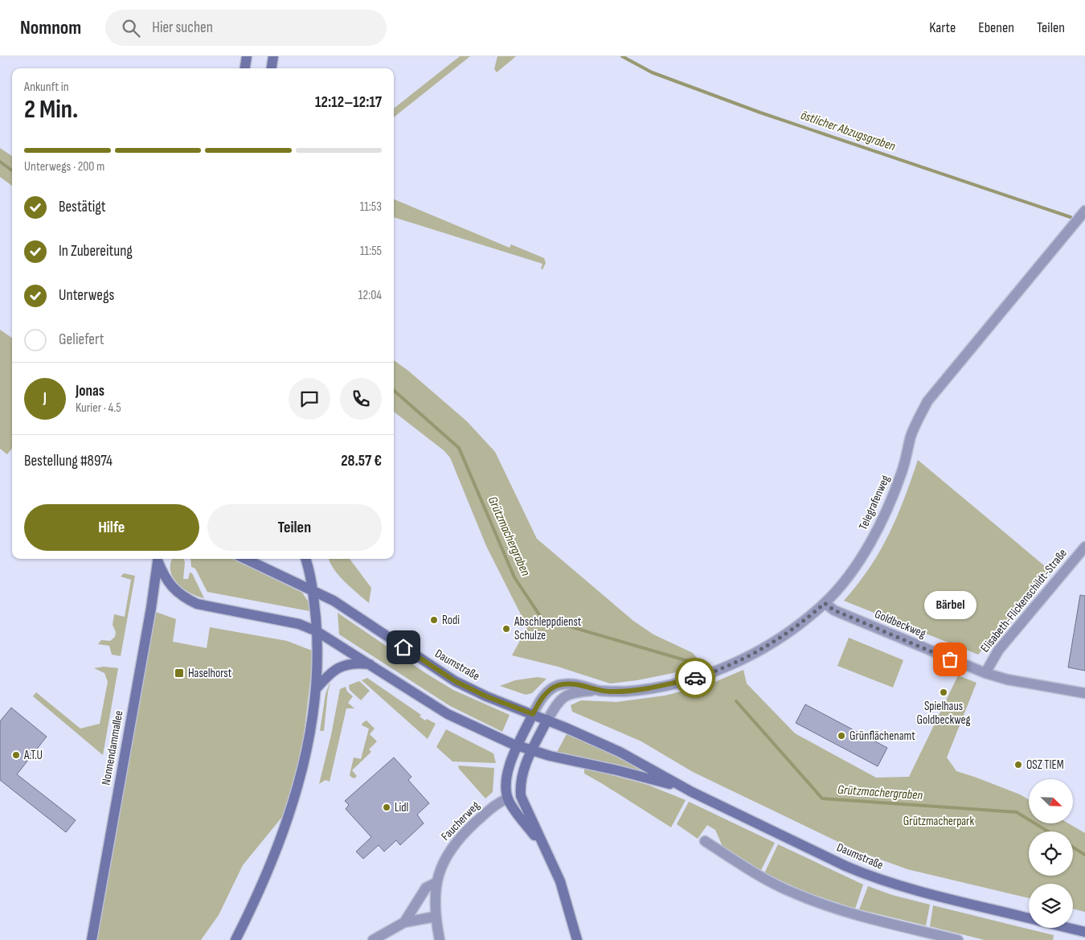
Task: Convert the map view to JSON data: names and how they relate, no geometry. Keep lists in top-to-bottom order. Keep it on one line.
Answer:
{"streets":{"main road":["Daumstraße","Nonnendammallee"],"street":["Telegrafenweg","Elisabeth-Flickenschildt-Straße","Goldbeckweg","Faucherweg"]},"crossings":[["Telegrafenweg","Goldbeckweg"],["Telegrafenweg","Daumstraße"],["Elisabeth-Flickenschildt-Straße","Goldbeckweg"]],"water":["östlicher Abzugsgraben","Grützmachergraben"],"parks":["Grützmacherpark"],"places":{"other":["Rodi","Abschleppdienst Schulze","Bärbel","Spielhaus Goldbeckweg","Grünflächenamt","A.T.U","OSZ TIEM","Lidl"],"transit":["Haselhorst"]},"north":"bottom right","page":{"header":"Nomnom","search":"Hier suchen","nav":["Karte","Ebenen","Teilen"],"heading":["2 Min.","Ankunft in","12:12–12:17"],"panel":["Jonas","Kurier · 4.5","Bestellung #8974","28.57 €"],"bar":"Unterwegs · 200 m","list":[["Bestätigt","11:53"],["In Zubereitung","11:55"],["Unterwegs","12:04"],"Geliefert"],"round":"J","buttons":["Hilfe","Teilen"],"bubble":"Bärbel"}}
